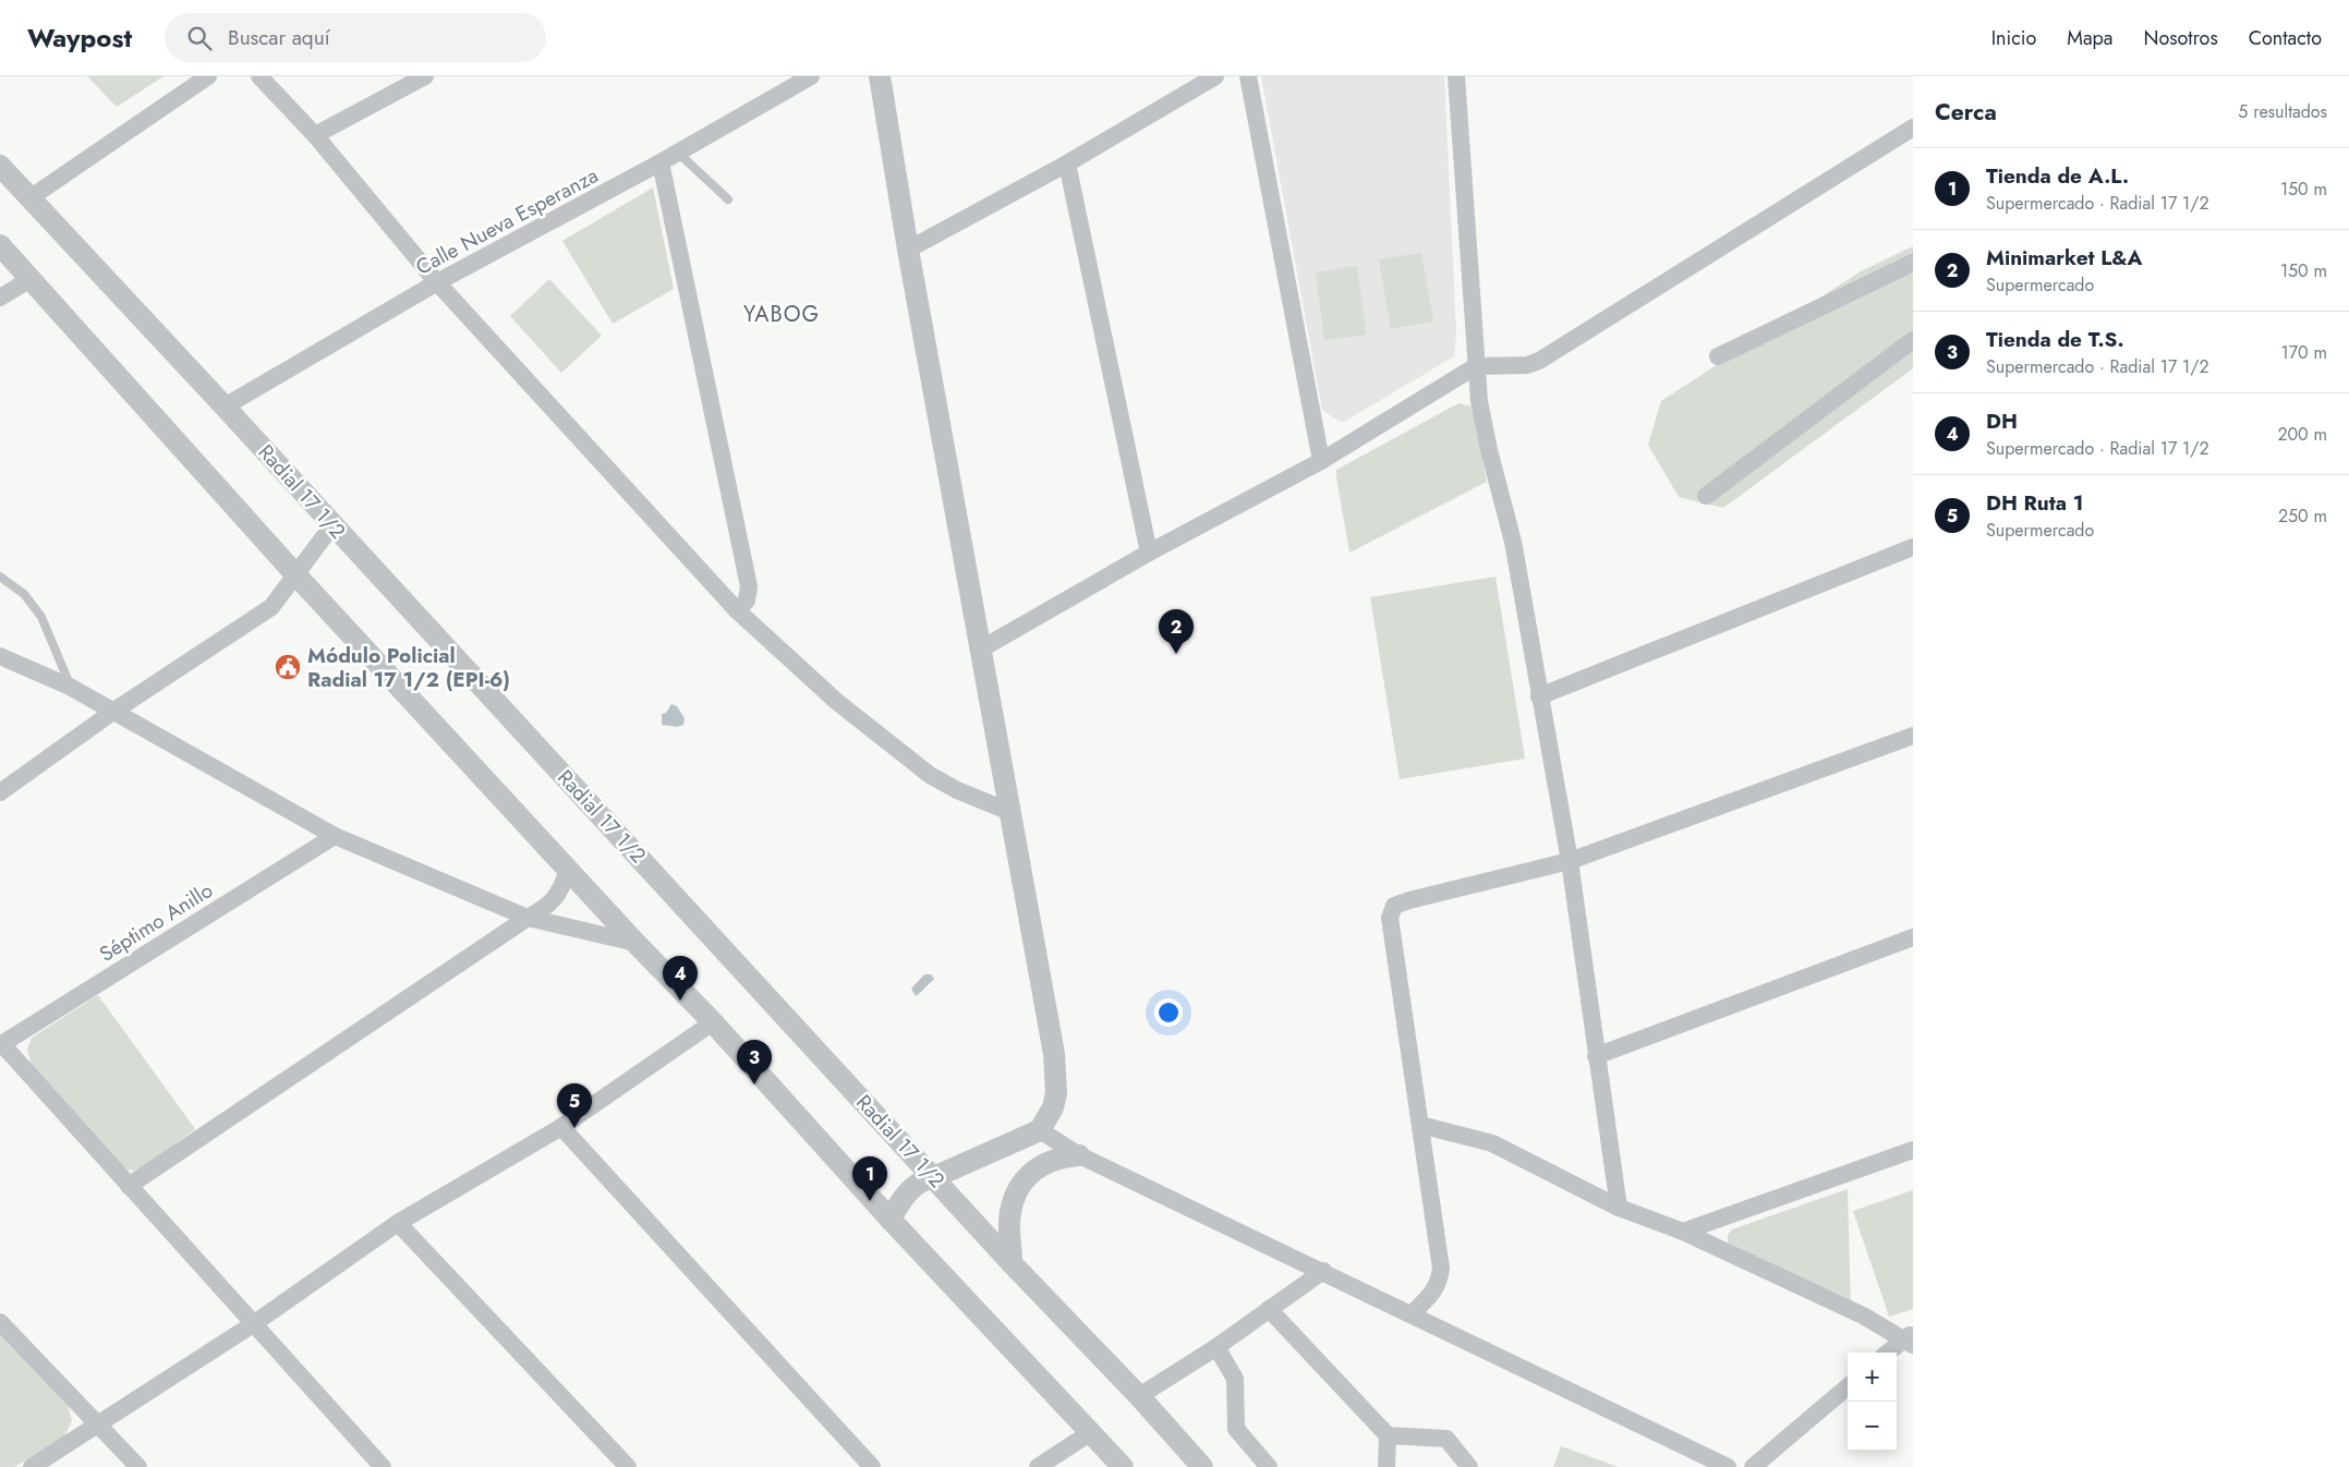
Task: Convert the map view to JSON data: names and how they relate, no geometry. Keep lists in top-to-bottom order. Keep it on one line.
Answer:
{"streets":{"street":["Calle Nueva Esperanza","Radial 17 1/2","Séptimo Anillo"]},"crossings":[["Calle Nueva Esperanza","Radial 17 1/2"]],"districts":["YABOG"],"places":{"public building":["Módulo Policial Radial 17 1/2 (EPI-6)"]},"page":{"header":"Waypost","search":"Buscar aquí","nav":["Inicio","Mapa","Nosotros","Contacto"],"heading":["Cerca","5 resultados"],"list":[{"mark":"1","name":"Tienda de A.L.","note":"Supermercado · Radial 17 1/2","value":"150 m"},{"mark":"2","name":"Minimarket L&A","note":"Supermercado","value":"150 m"},{"mark":"3","name":"Tienda de T.S.","note":"Supermercado · Radial 17 1/2","value":"170 m"},{"mark":"4","name":"DH","note":"Supermercado · Radial 17 1/2","value":"200 m"},{"mark":"5","name":"DH Ruta 1","note":"Supermercado","value":"250 m"}],"pins":["2","4","3","5","1"],"map_buttons":["+","−"]}}
